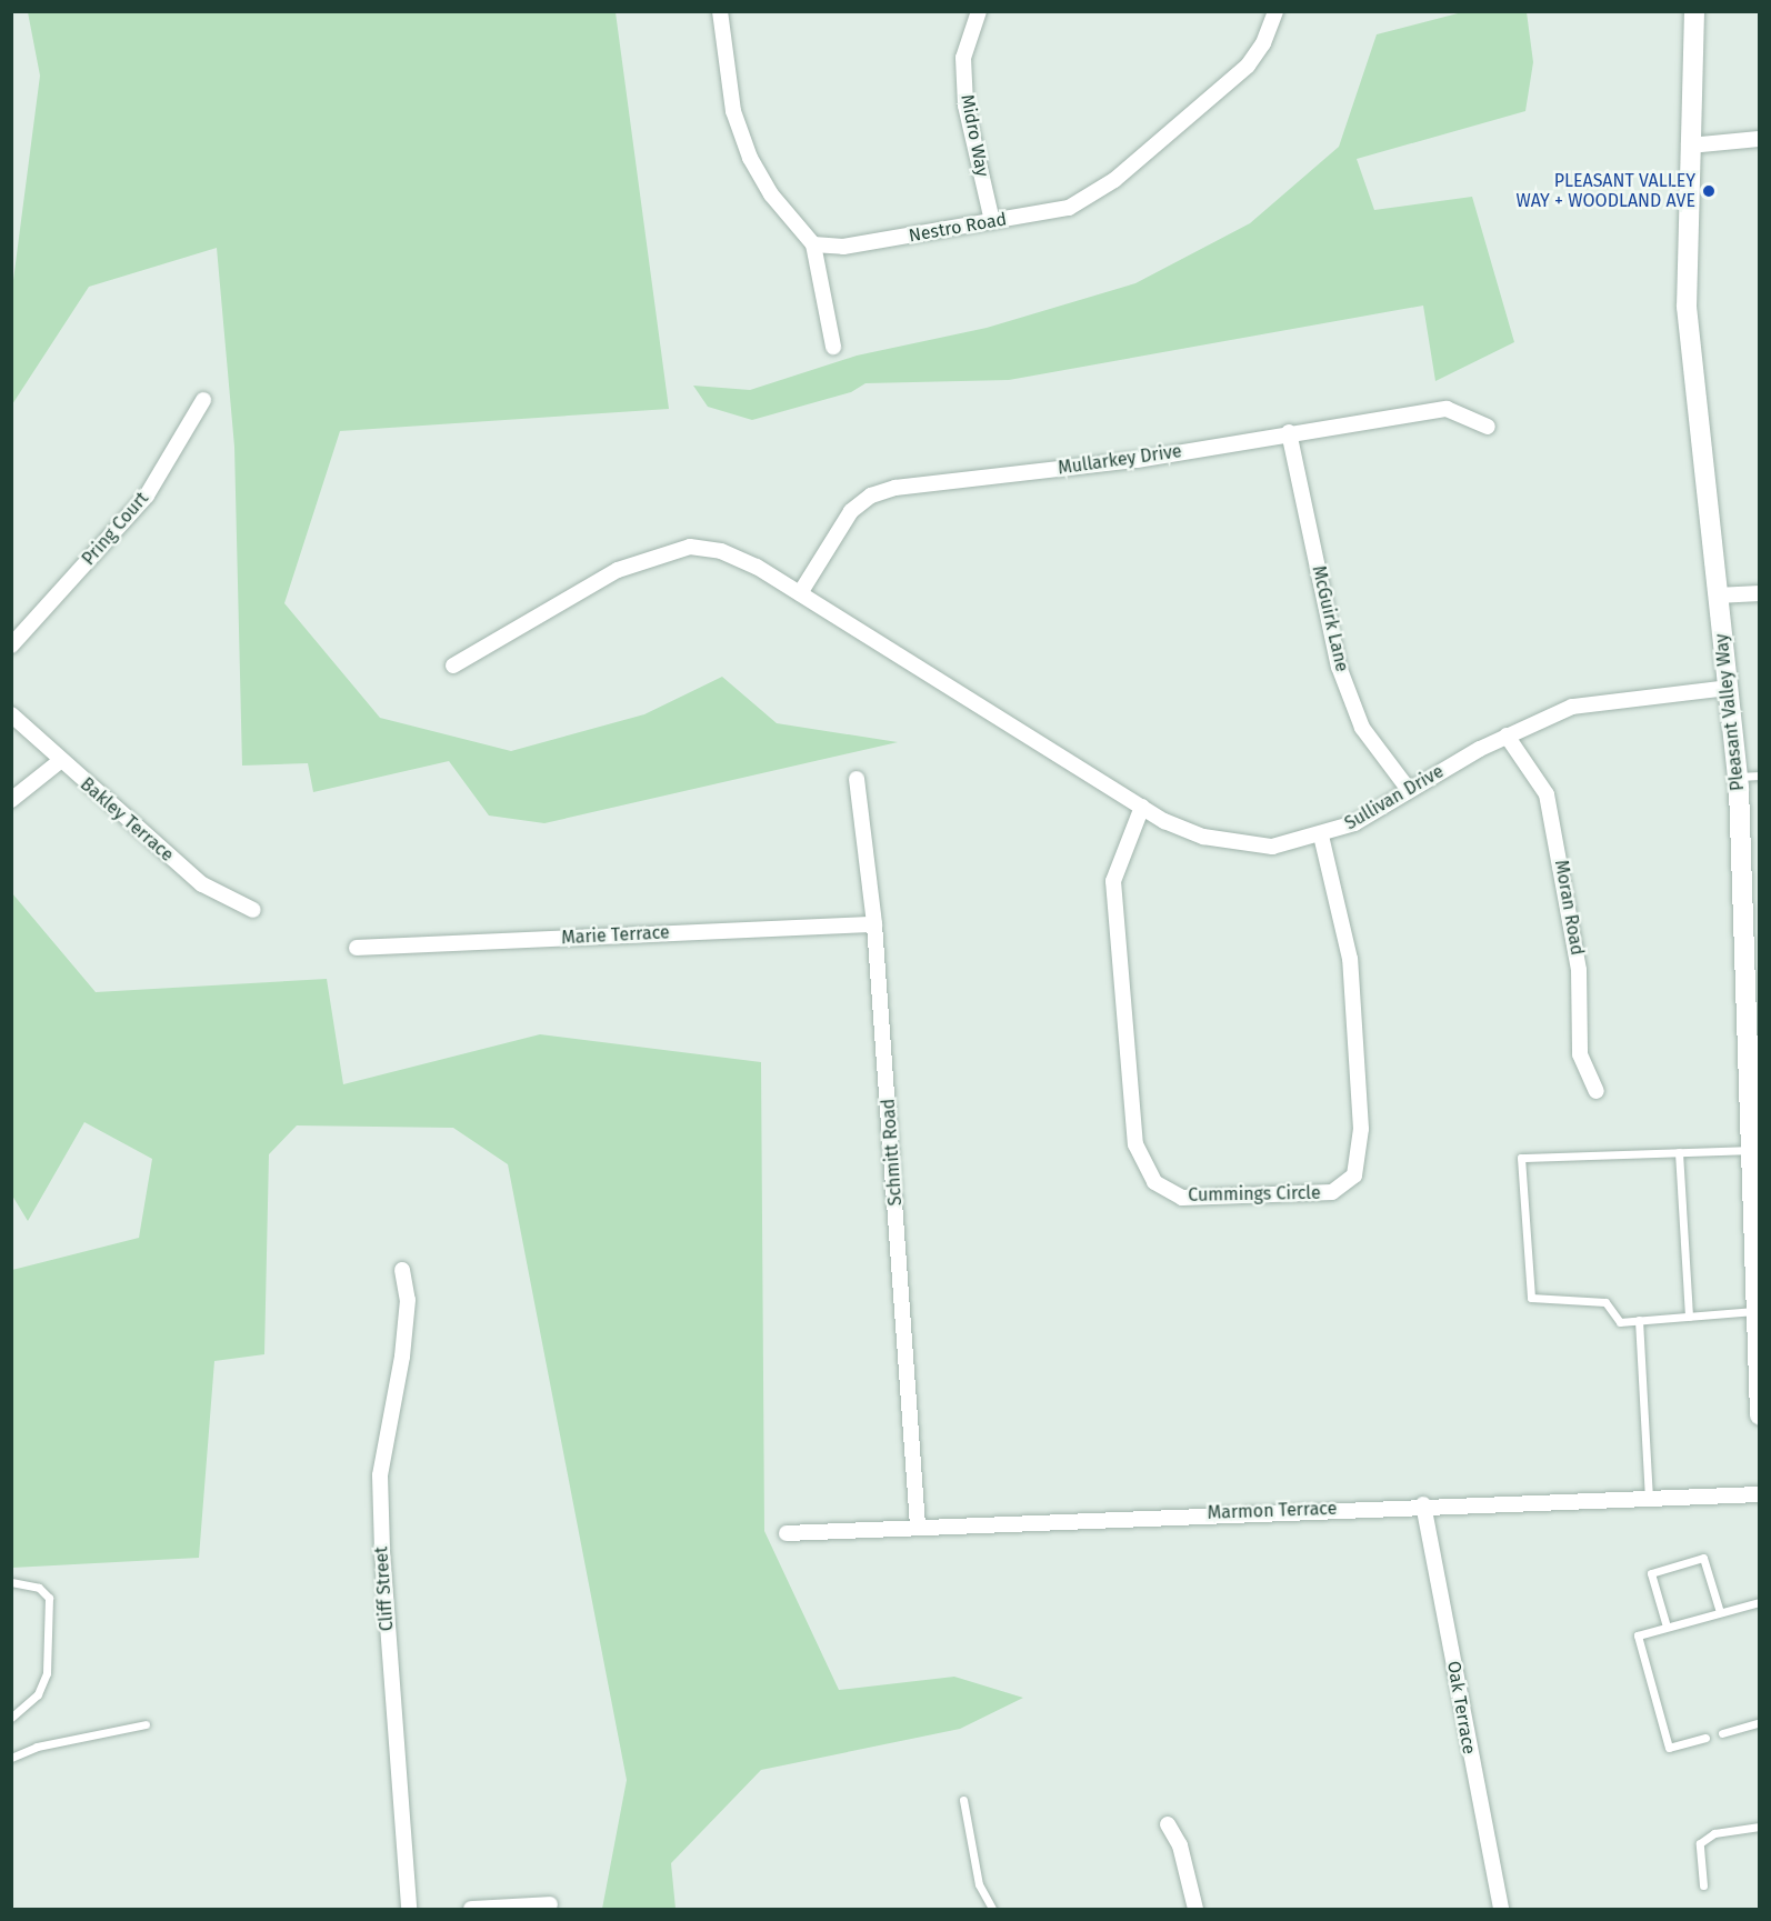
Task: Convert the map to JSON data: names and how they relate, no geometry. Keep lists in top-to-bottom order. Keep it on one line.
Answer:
{"streets":{"main road":["Pleasant Valley Way"],"street":["Midro Way","Nestro Road","Mullarkey Drive","Pring Court","McGuirk Lane","Sullivan Drive","Bakley Terrace","Moran Road","Marie Terrace","Schmitt Road","Cummings Circle","Marmon Terrace","Cliff Street","Oak Terrace"]},"crossings":[["Midro Way","Nestro Road"],["Mullarkey Drive","McGuirk Lane"],["Mullarkey Drive","Sullivan Drive"],["McGuirk Lane","Sullivan Drive"],["Pleasant Valley Way","Sullivan Drive"],["Sullivan Drive","Moran Road"],["Sullivan Drive","Cummings Circle"],["Marie Terrace","Schmitt Road"],["Schmitt Road","Marmon Terrace"],["Marmon Terrace","Oak Terrace"]],"places":["PLEASANT VALLEY WAY + WOODLAND AVE"]}
